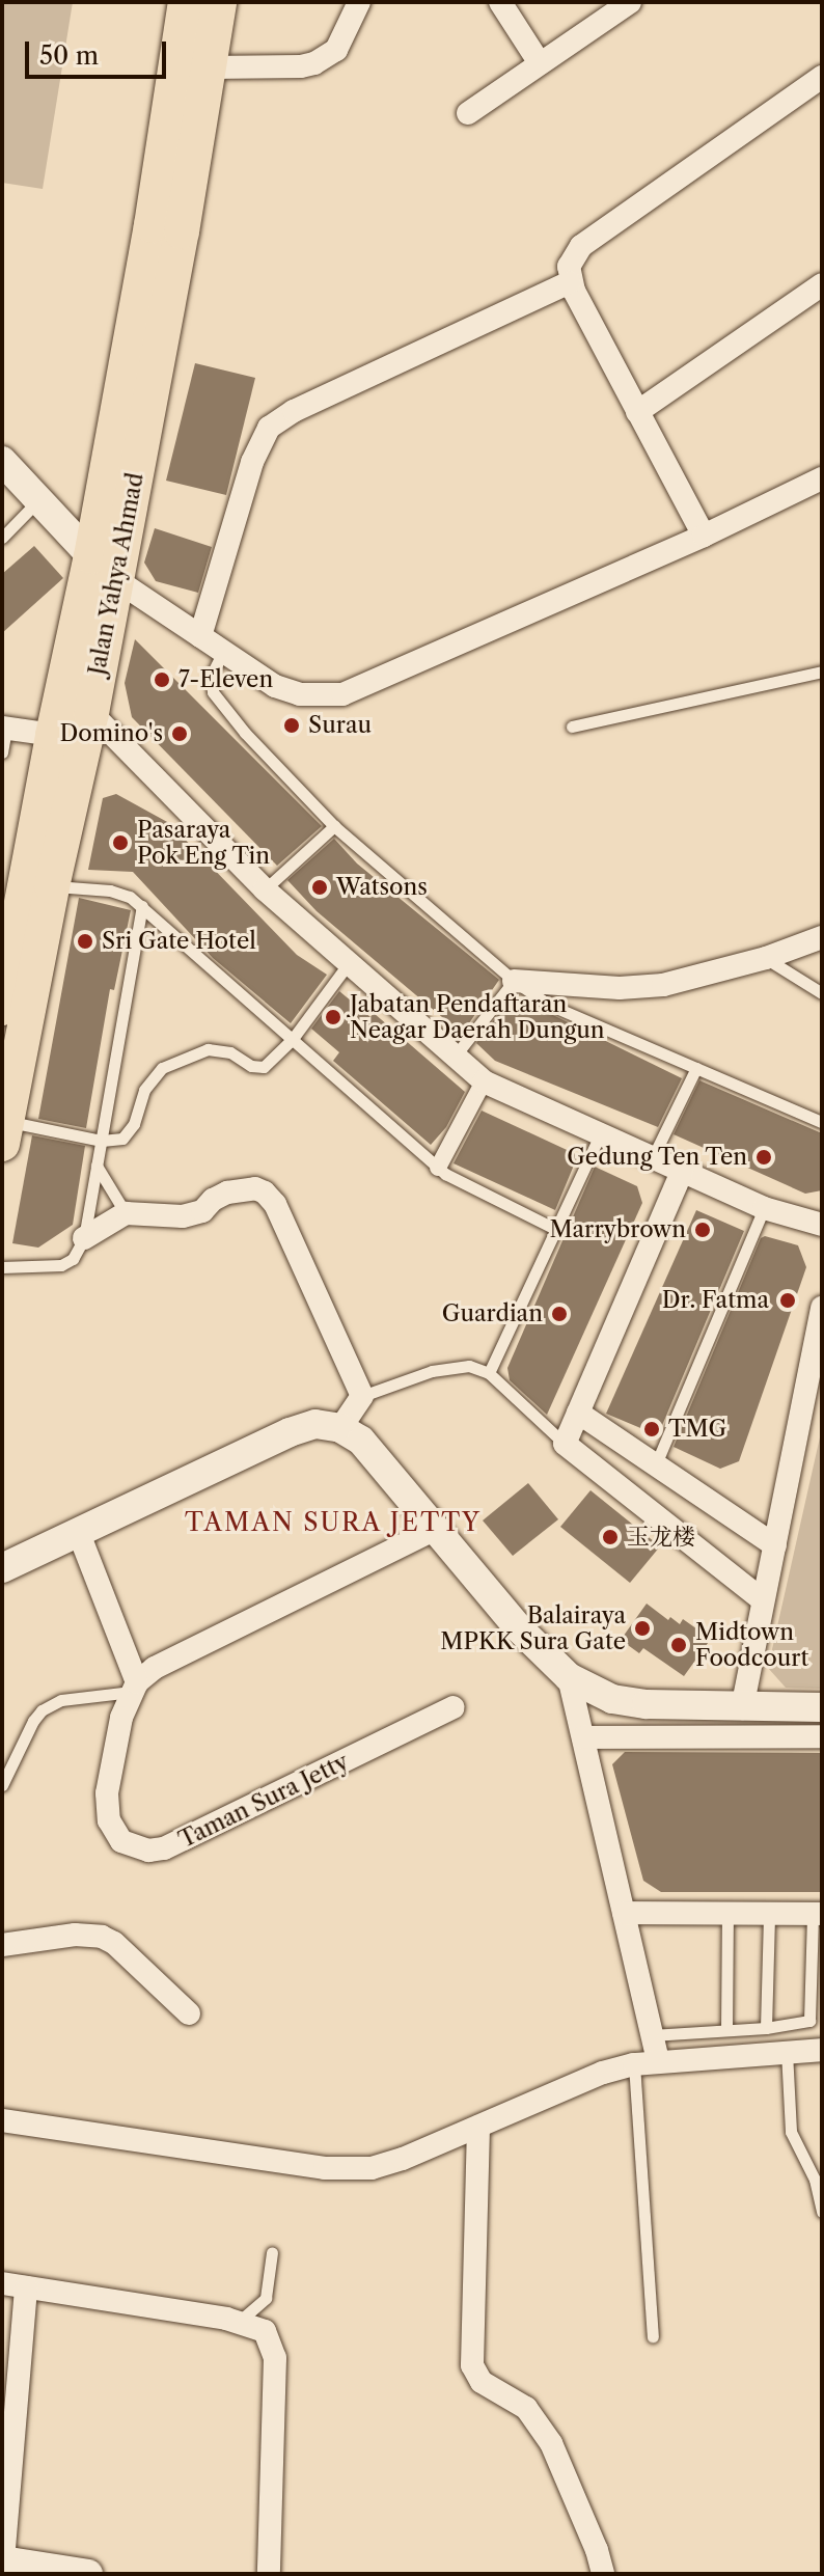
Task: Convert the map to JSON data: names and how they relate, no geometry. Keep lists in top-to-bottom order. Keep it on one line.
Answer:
{"streets":{"main road":["Jalan Yahya Ahmad"],"street":["Taman Sura Jetty"]},"districts":["TAMAN SURA JETTY"],"places":["7-Eleven","Surau","Domino's","Pasaraya Pok Eng Tin","Watsons","Sri Gate Hotel","Jabatan Pendaftaran Neagar Daerah Dungun","Gedung Ten Ten","Marrybrown","Dr. Fatma","Guardian","TMG","玉龙楼","Balairaya MPKK Sura Gate","Midtown Foodcourt"],"scale_bar":"50 m"}
